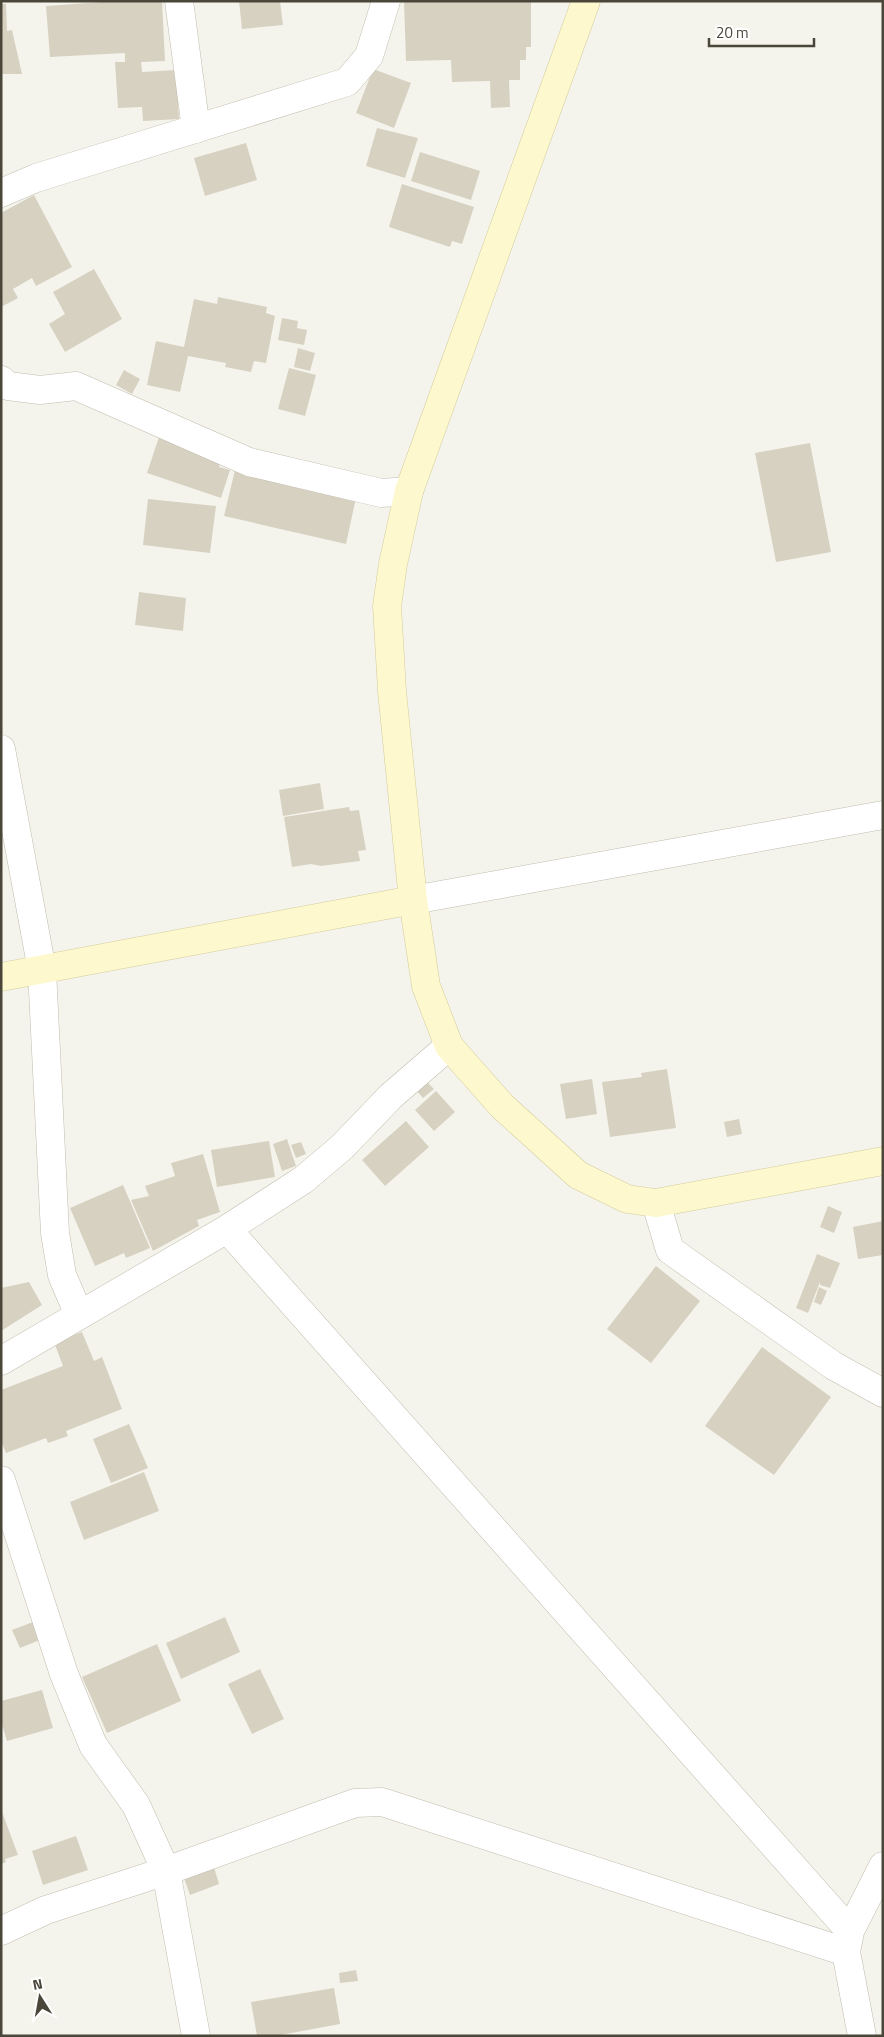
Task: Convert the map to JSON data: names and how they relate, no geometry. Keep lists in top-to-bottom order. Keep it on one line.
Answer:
{"scale_bar":"20 m","north":"top"}
